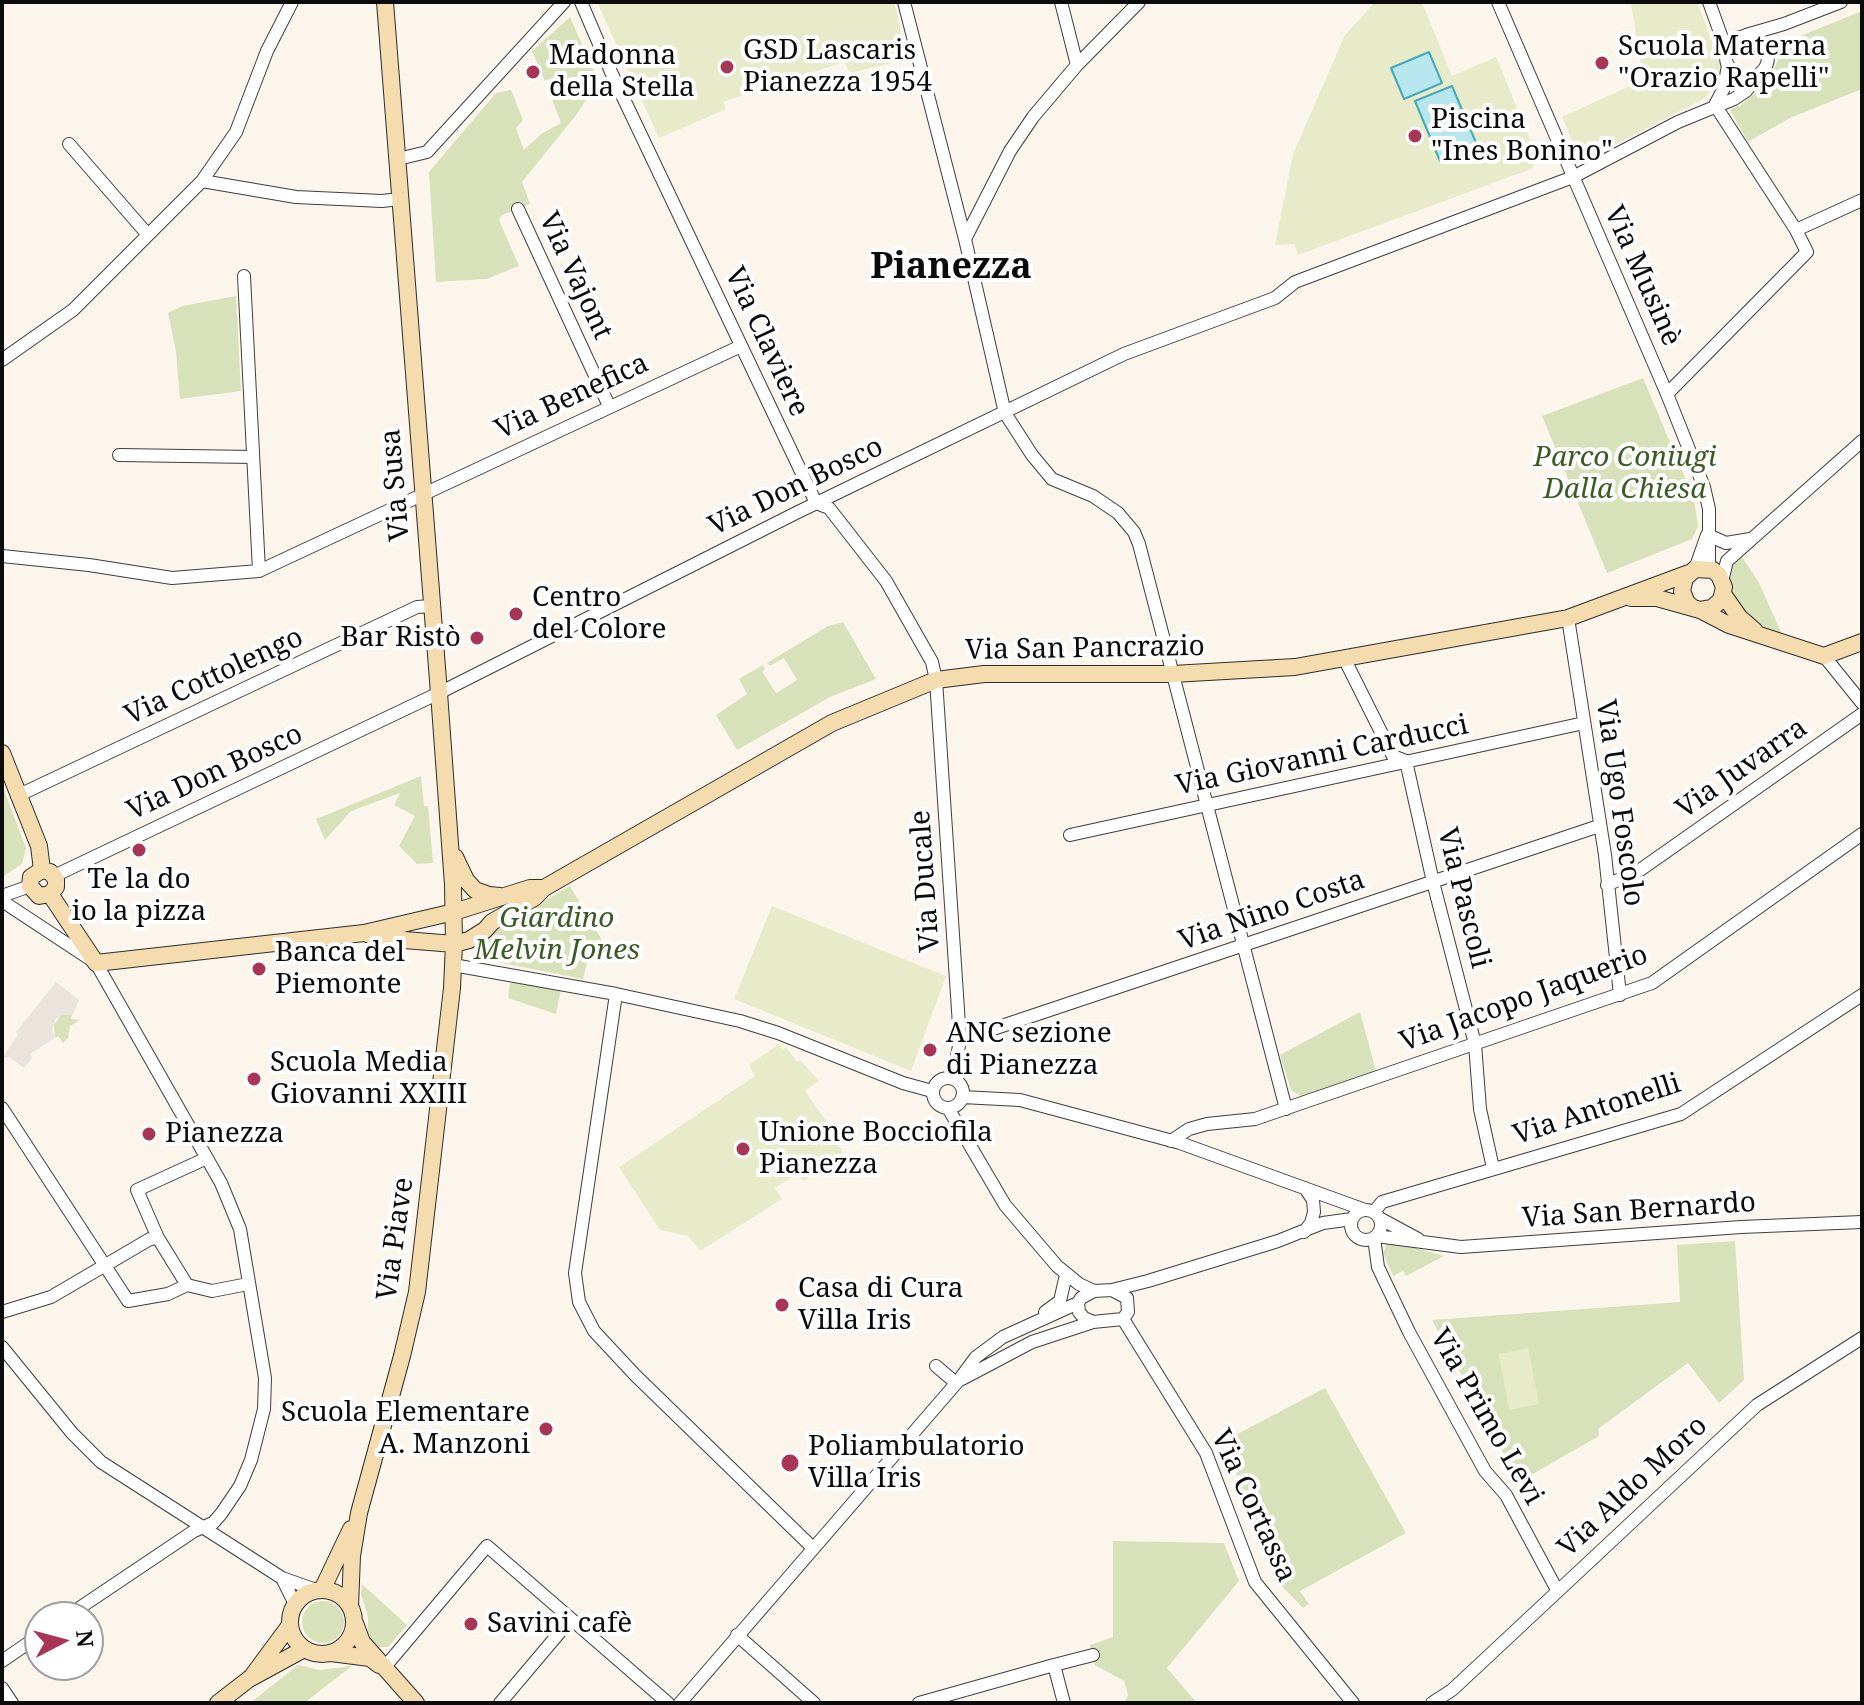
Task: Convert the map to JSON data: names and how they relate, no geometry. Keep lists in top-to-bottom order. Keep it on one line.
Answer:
{"streets":{"street":["Via Vajont","Via Musinè","Via Claviere","Via Benefica","Via Susa","Via Don Bosco","Via San Pancrazio","Via Cottolengo","Via Giovanni Carducci","Via Juvarra","Via Ugo Foscolo","Via Ducale","Via Pascoli","Via Nino Costa","Via Jacopo Jaquerio","Via Antonelli","Via San Bernardo","Via Piave","Via Primo Levi","Via Aldo Moro","Via Cortassa"]},"crossings":[["Via Vajont","Via Benefica"],["Via Musinè","Via Don Bosco"],["Via Musinè","Via San Pancrazio"],["Via Claviere","Via Benefica"],["Via Claviere","Via Don Bosco"],["Via Claviere","Via San Pancrazio"],["Via Claviere","Via Ducale"],["Via Benefica","Via Susa"],["Via Susa","Via Don Bosco"],["Via Susa","Via Cottolengo"],["Via Susa","Via Piave"],["Via San Pancrazio","Via Ugo Foscolo"],["Via San Pancrazio","Via Ducale"],["Via San Pancrazio","Via Pascoli"],["Via Giovanni Carducci","Via Ugo Foscolo"],["Via Giovanni Carducci","Via Pascoli"],["Via Juvarra","Via Ugo Foscolo"],["Via Ugo Foscolo","Via Nino Costa"],["Via Ugo Foscolo","Via Jacopo Jaquerio"],["Via Ducale","Via Nino Costa"],["Via Pascoli","Via Nino Costa"],["Via Pascoli","Via Jacopo Jaquerio"],["Via Pascoli","Via Antonelli"],["Via Antonelli","Via San Bernardo"],["Via Antonelli","Via Primo Levi"],["Via San Bernardo","Via Primo Levi"],["Via Primo Levi","Via Aldo Moro"]],"districts":["Pianezza"],"parks":["Parco Coniugi Dalla Chiesa","Giardino Melvin Jones"],"places":["Scuola Materna \"Orazio Rapelli\"","GSD Lascaris Pianezza 1954","Madonna della Stella","Piscina \"Ines Bonino\"","Centro del Colore","Bar Ristò","Te la do io la pizza","Banca del Piemonte","ANC sezione di Pianezza","Scuola Media Giovanni XXIII","Pianezza","Unione Bocciofila Pianezza","Casa di Cura Villa Iris","Scuola Elementare A. Manzoni","Poliambulatorio Villa Iris","Savini cafè"],"north":"right"}
